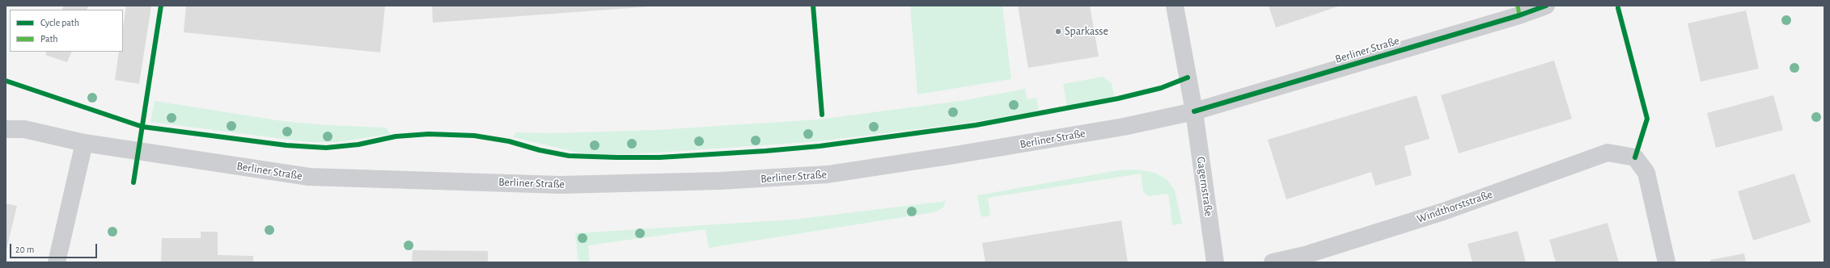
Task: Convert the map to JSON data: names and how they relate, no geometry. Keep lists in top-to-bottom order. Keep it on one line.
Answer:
{"streets":{"street":["Berliner Straße","Gagernstraße","Windthorststraße"]},"crossings":[["Berliner Straße","Gagernstraße"]],"places":["Sparkasse"],"legend":["Cycle path","Path"],"scale_bar":"20 m"}
